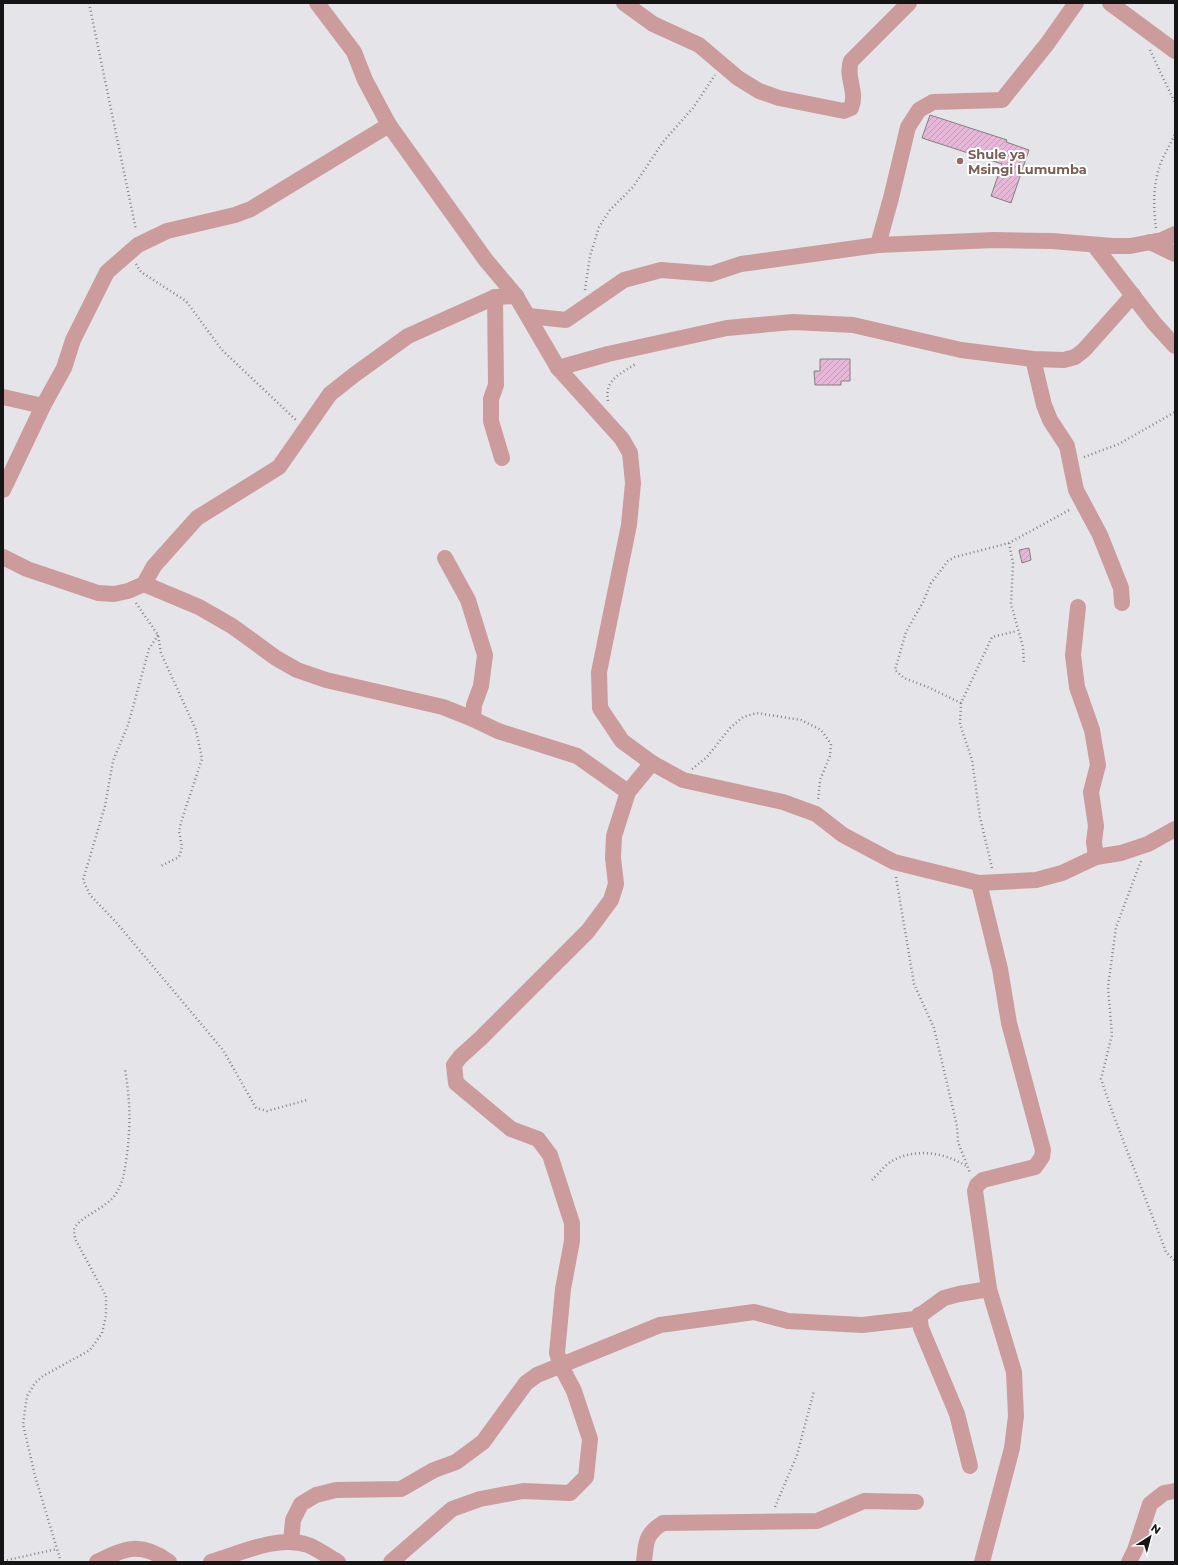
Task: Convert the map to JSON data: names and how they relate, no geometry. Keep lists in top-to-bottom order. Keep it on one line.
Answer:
{"places":["Shule ya Msingi Lumumba"],"north":"top right"}
